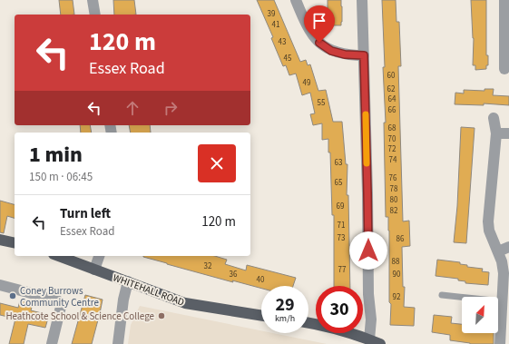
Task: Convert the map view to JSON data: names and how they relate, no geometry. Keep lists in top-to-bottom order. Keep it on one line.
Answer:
{"streets":{"main road":["WHITEHALL ROAD"]},"places":["Coney Burrows Community Centre","Heathcote School & Science College"],"house_numbers":["39","41","43","45","60","49","62","64","55","66","68","70","72","74","63","76","65","78","80","69","82","71","73","86","88","32","77","36","90","40","92"],"north":"top right","page":{"turn":["120 m","Essex Road"],"heading":["1 min","150 m · 06:45"],"list":[{"name":"Turn left","note":"Essex Road","value":"120 m"}],"speed":"29 km/h","limit":"30"}}
